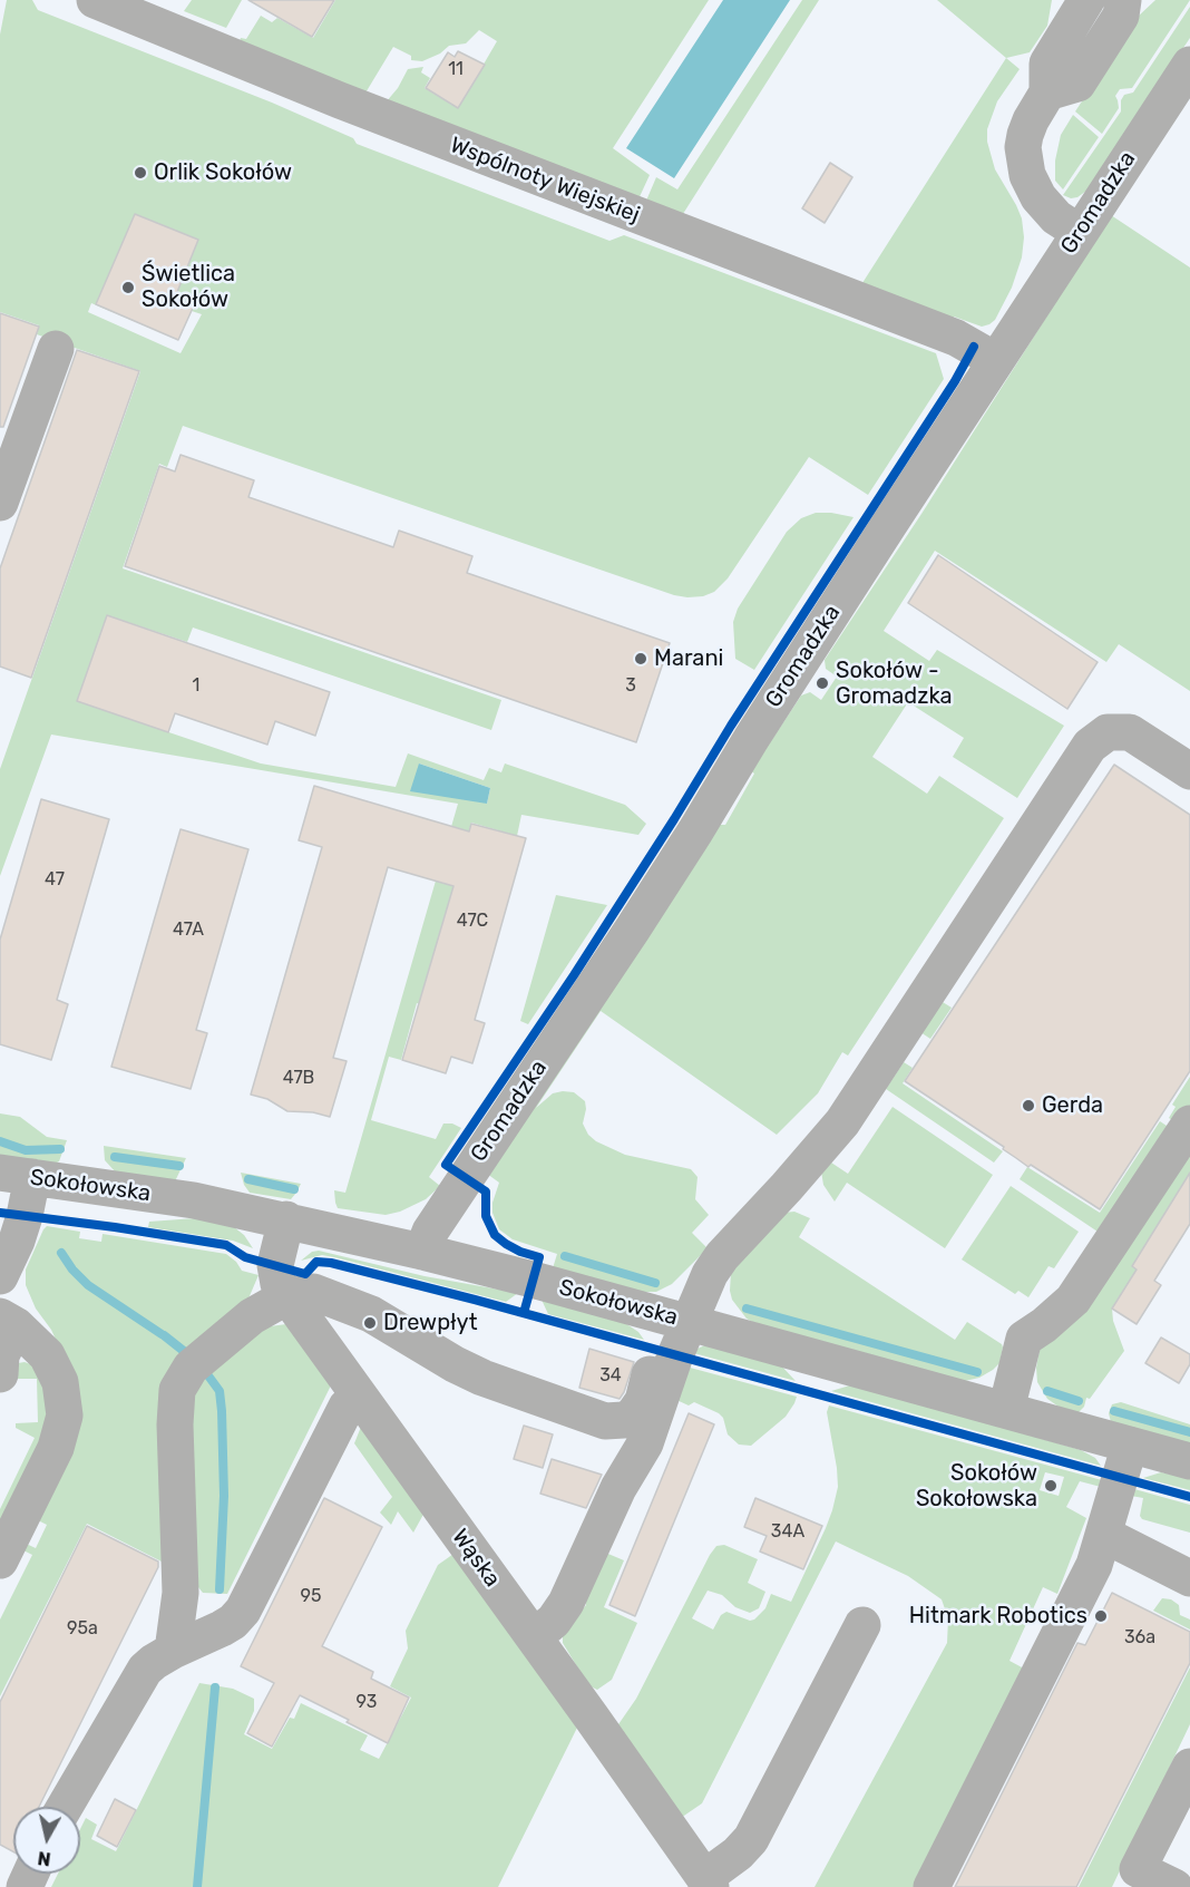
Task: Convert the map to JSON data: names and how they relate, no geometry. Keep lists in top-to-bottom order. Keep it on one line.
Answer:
{"streets":{"street":["Wspólnoty Wiejskiej","Gromadzka","Sokołowska","Wąska"]},"crossings":[["Wspólnoty Wiejskiej","Gromadzka"],["Gromadzka","Sokołowska"],["Sokołowska","Wąska"]],"places":["Orlik Sokołów","Świetlica Sokołów","Marani","Sokołów - Gromadzka","Gerda","Drewpłyt","Sokołów Sokołowska","Hitmark Robotics"],"house_numbers":["11","1","3","47","47C","47A","47B","34","34A","95","95a","36a","93"],"north":"bottom"}
